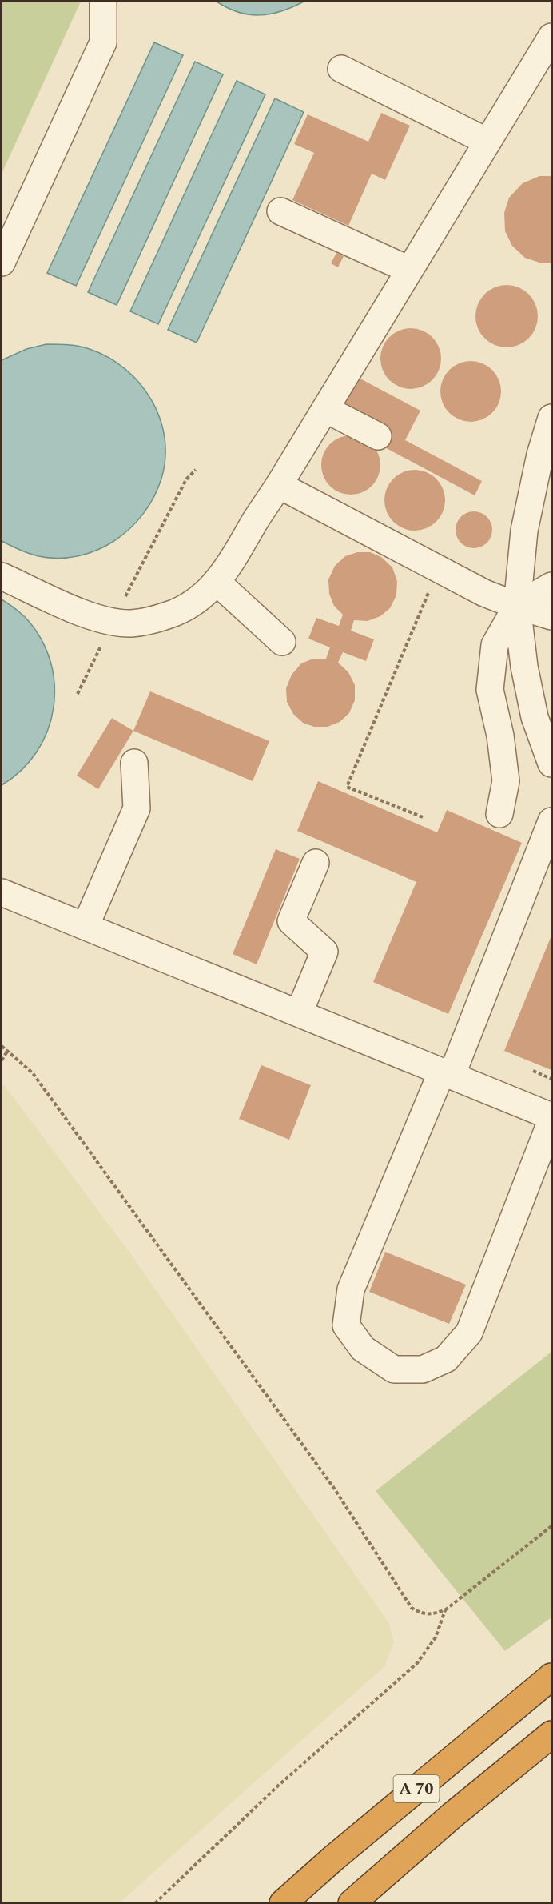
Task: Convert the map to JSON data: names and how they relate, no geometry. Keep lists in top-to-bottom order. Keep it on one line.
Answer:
{"streets":{"highway":["A 70"]}}
